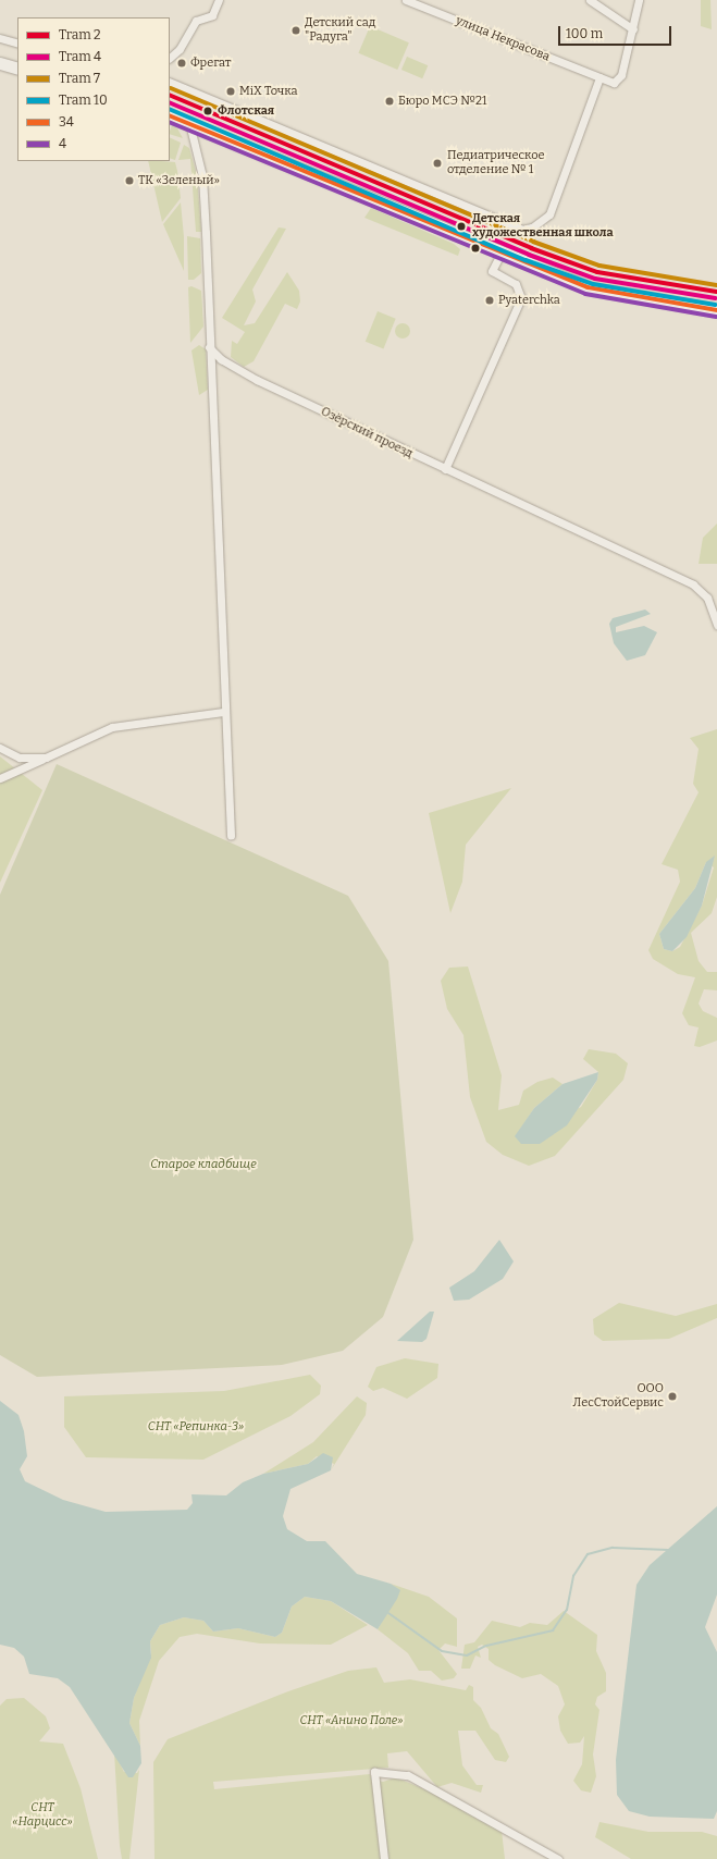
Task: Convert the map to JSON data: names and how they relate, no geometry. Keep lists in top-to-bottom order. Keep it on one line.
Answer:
{"streets":{"street":["улица Некрасова","Озёрский проезд"]},"parks":["Старое кладбище","СНТ «Репинка-3»","СНТ «Анино Поле»","СНТ «Нарцисс»"],"places":["Детский сад \"Радуга\"","Фрегат","MiX Точка","Бюро МСЭ №21","Флотская","Педиатрическое отделение № 1","ТК «Зеленый»","Детская художественная школа","Pyaterchka","ООО ЛесСтойСервис"],"lines":["tram line 7","tram line 2","tram line 4","tram line 10","transit line 34","transit line 4"],"legend":["Tram 2","Tram 4","Tram 7","Tram 10","34","4"],"scale_bar":"100 m"}
